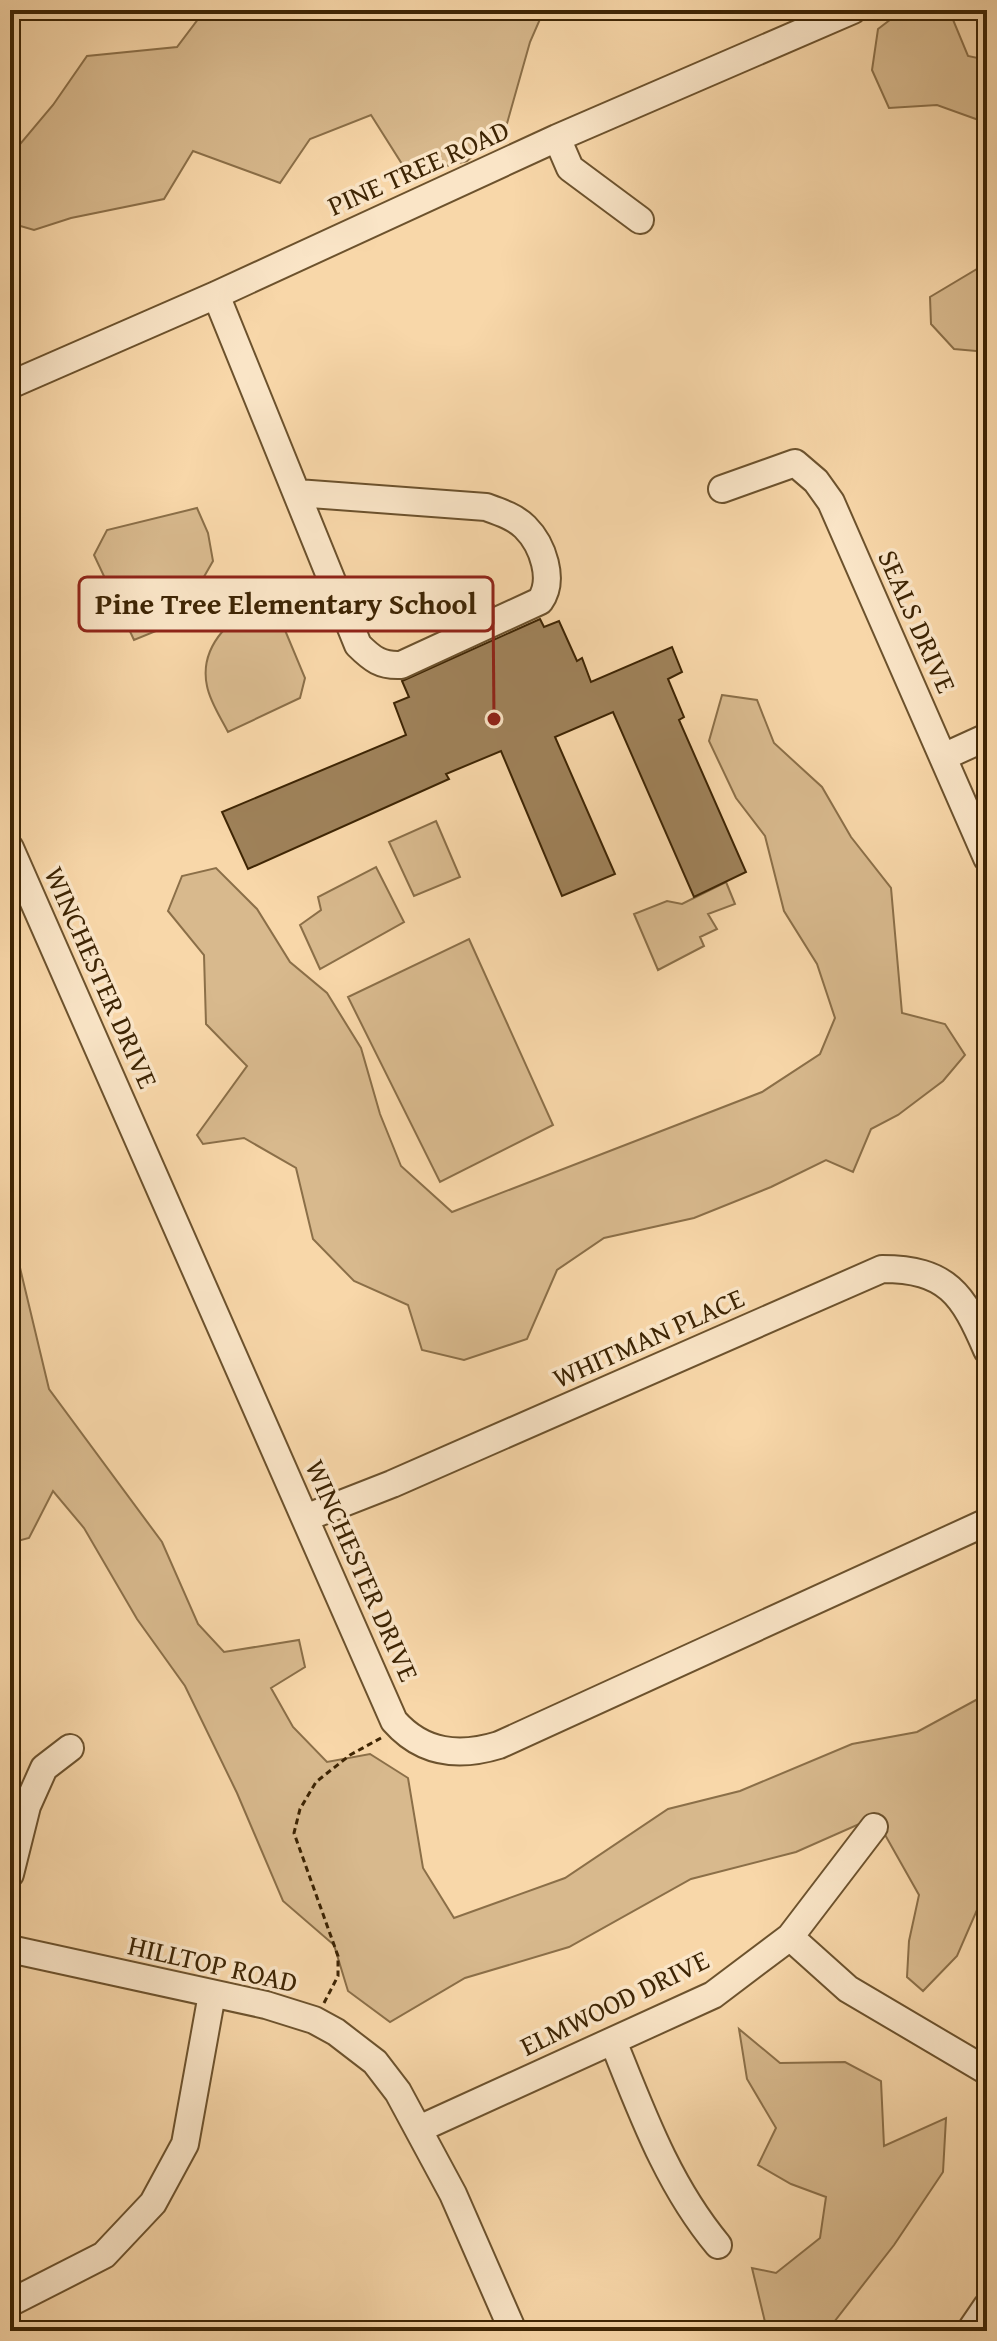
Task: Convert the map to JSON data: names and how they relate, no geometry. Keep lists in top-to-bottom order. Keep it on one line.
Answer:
{"streets":{"street":["PINE TREE ROAD","SEALS DRIVE","WINCHESTER DRIVE","WHITMAN PLACE","HILLTOP ROAD","ELMWOOD DRIVE"]},"crossings":[["WINCHESTER DRIVE","WHITMAN PLACE"],["HILLTOP ROAD","ELMWOOD DRIVE"]],"places":["Pine Tree Elementary School"]}
